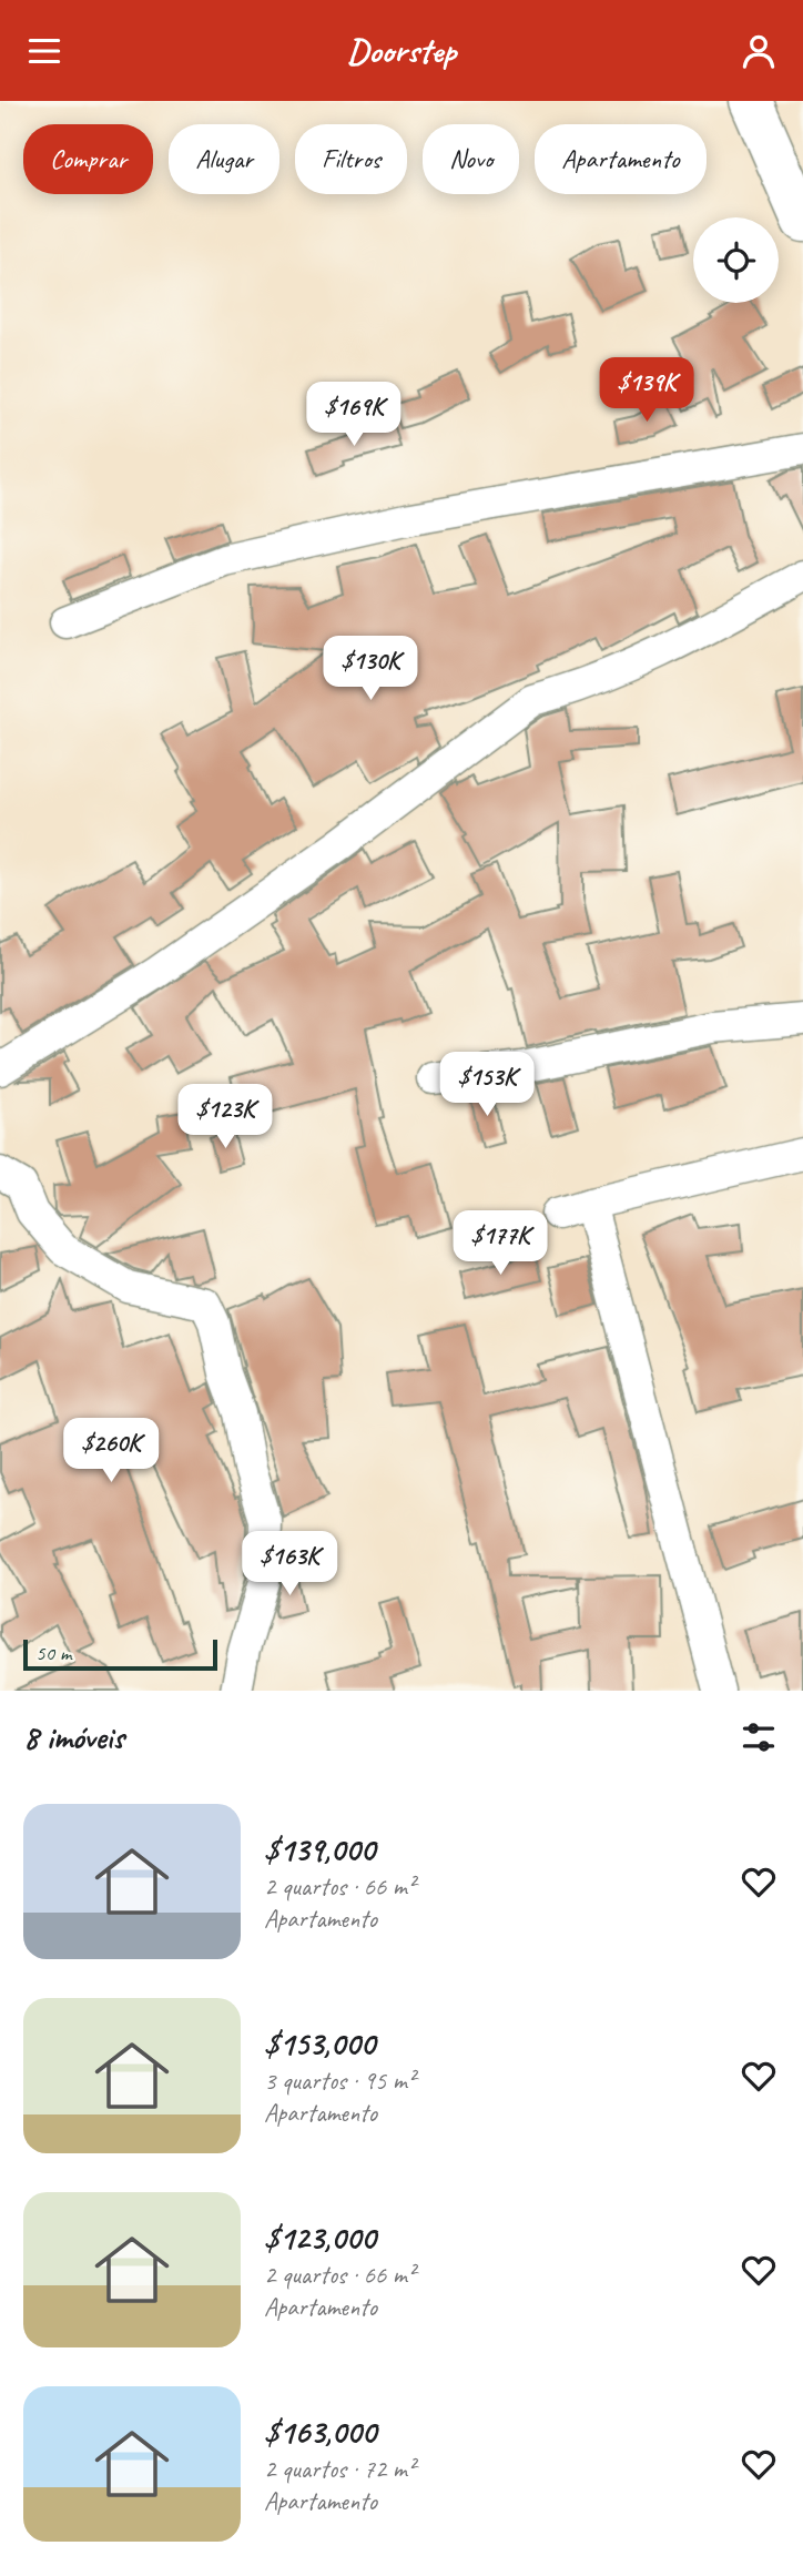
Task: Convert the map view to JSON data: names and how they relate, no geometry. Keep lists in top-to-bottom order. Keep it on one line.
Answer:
{"scale_bar":"50 m","page":{"header":"Doorstep","chip":["Comprar","Alugar","Filtros","Novo","Apartamento"],"price":["$139K","$169K","$130K","$153K","$123K","$177K","$260K","$163K"],"scale":"50 m","heading":"8 imóveis","list":[{"name":"$139,000","note":"2 quartos · 66 m² · Apartamento"},{"name":"$153,000","note":"3 quartos · 95 m² · Apartamento"},{"name":"$123,000","note":"2 quartos · 66 m² · Apartamento"},{"name":"$163,000","note":"2 quartos · 72 m² · Apartamento"}]}}
